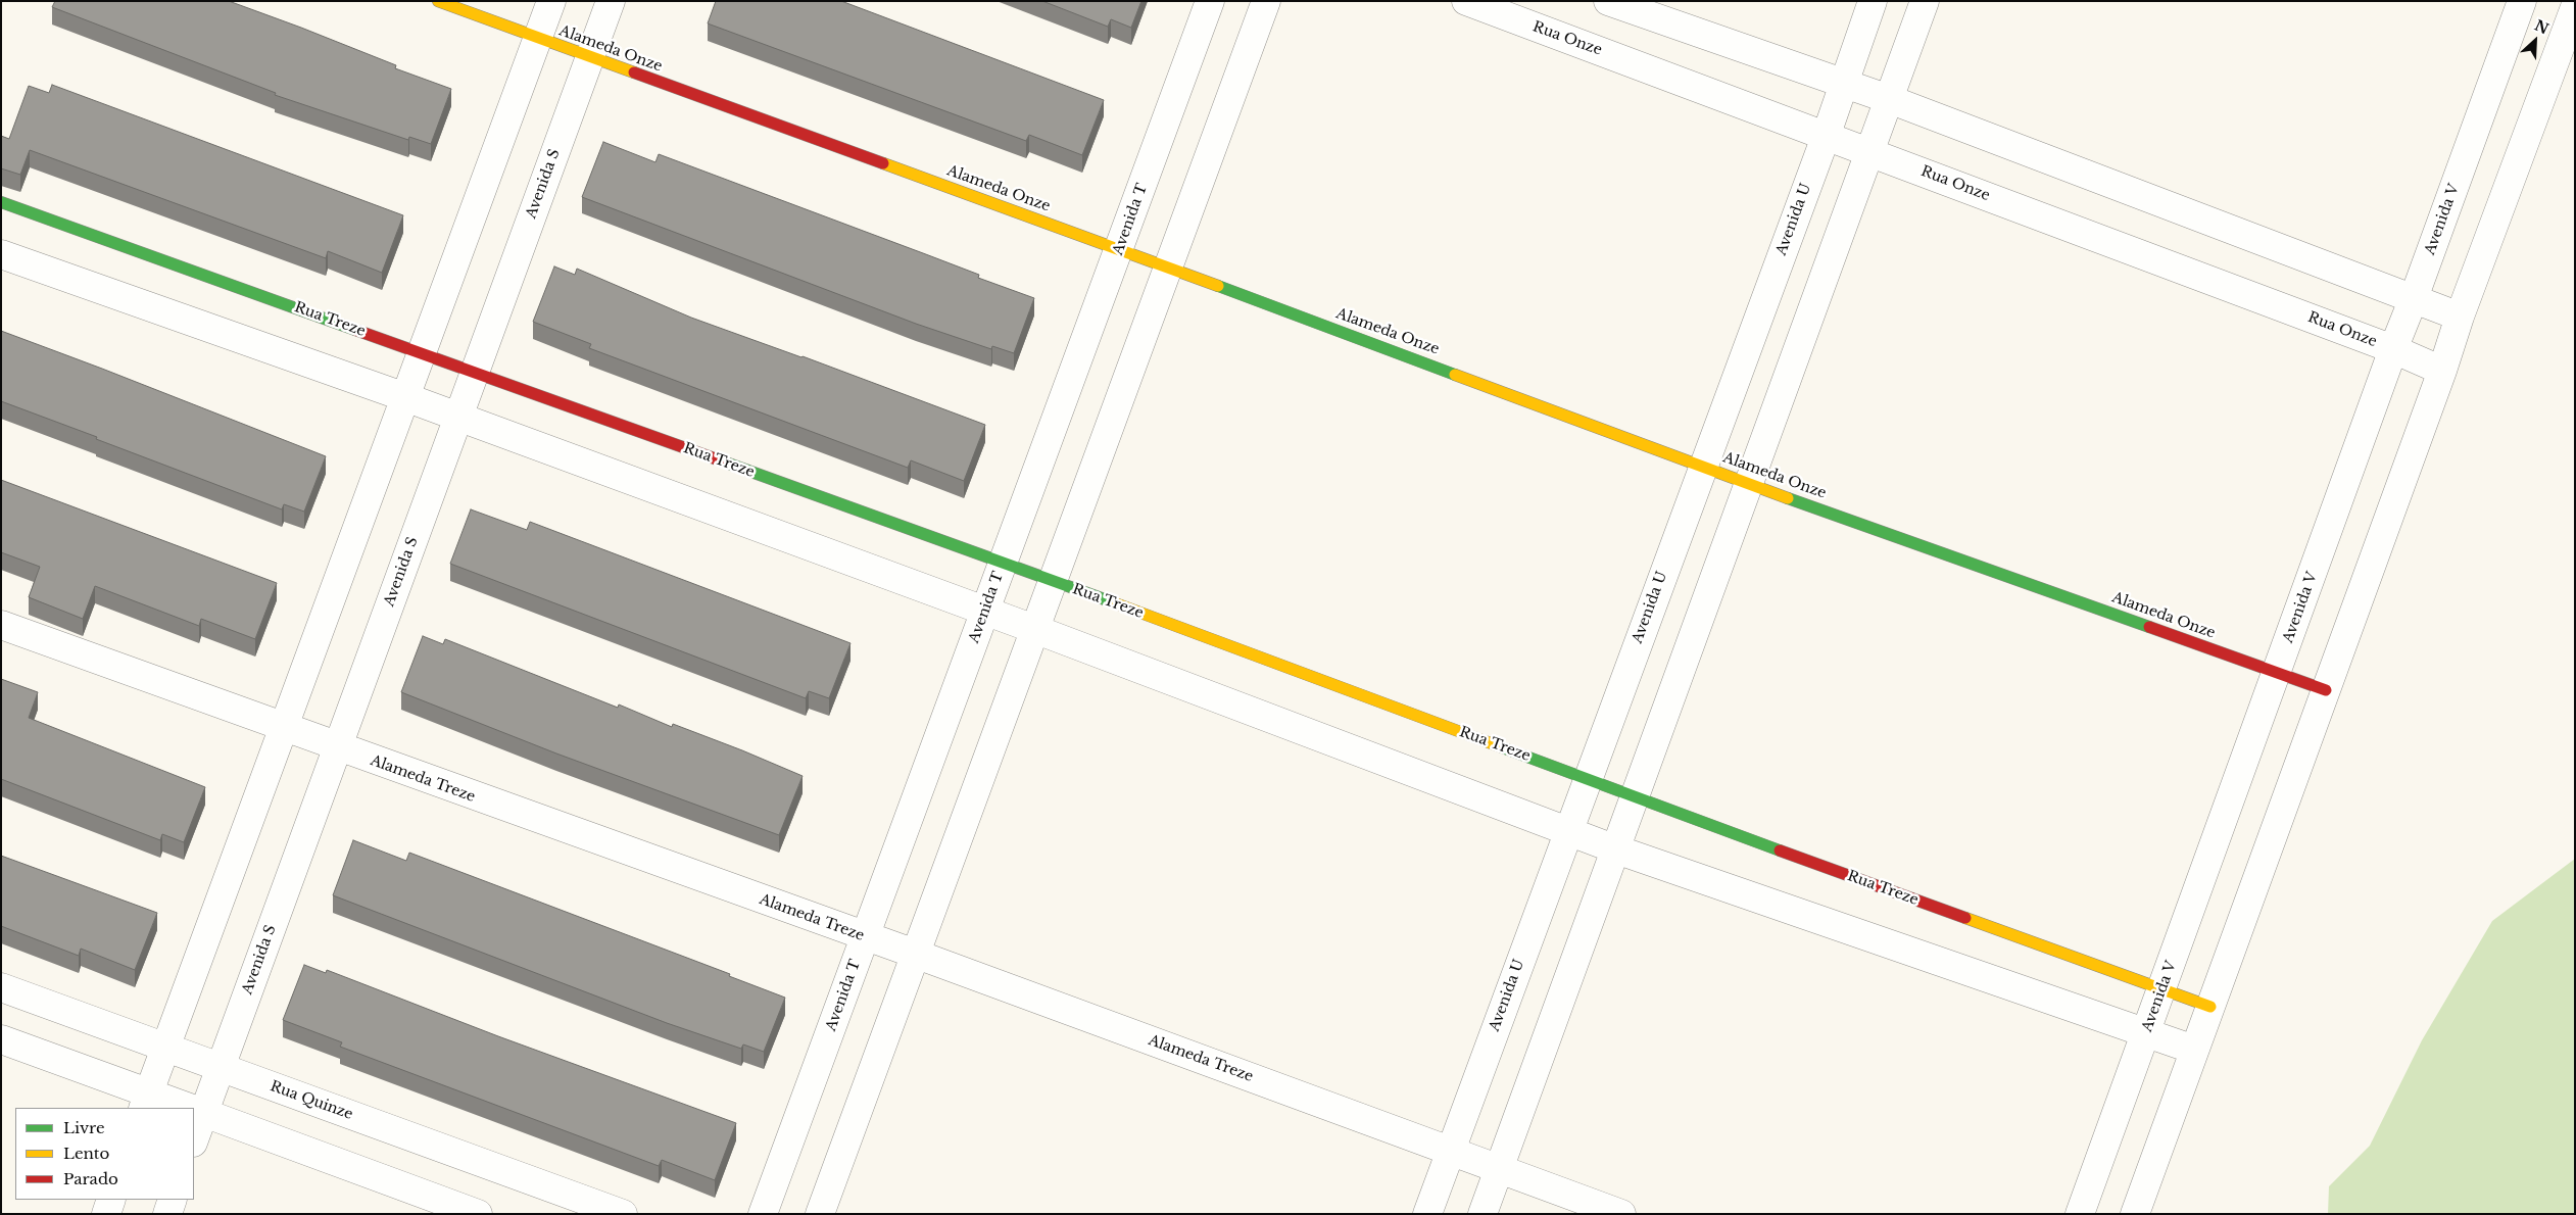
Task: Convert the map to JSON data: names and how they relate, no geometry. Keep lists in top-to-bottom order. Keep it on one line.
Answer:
{"streets":{"street":["Rua Onze","Alameda Onze","Avenida S","Avenida T","Avenida U","Avenida V","Rua Treze","Alameda Treze","Rua Quinze"]},"crossings":[["Rua Onze","Avenida U"],["Rua Onze","Avenida V"],["Alameda Onze","Avenida S"],["Alameda Onze","Avenida T"],["Alameda Onze","Avenida U"],["Alameda Onze","Avenida V"],["Avenida S","Rua Treze"],["Avenida S","Alameda Treze"],["Avenida S","Rua Quinze"],["Avenida T","Rua Treze"],["Avenida T","Alameda Treze"],["Avenida U","Rua Treze"],["Avenida U","Alameda Treze"],["Avenida V","Rua Treze"]],"legend":["Livre","Lento","Parado"],"north":"top right"}
